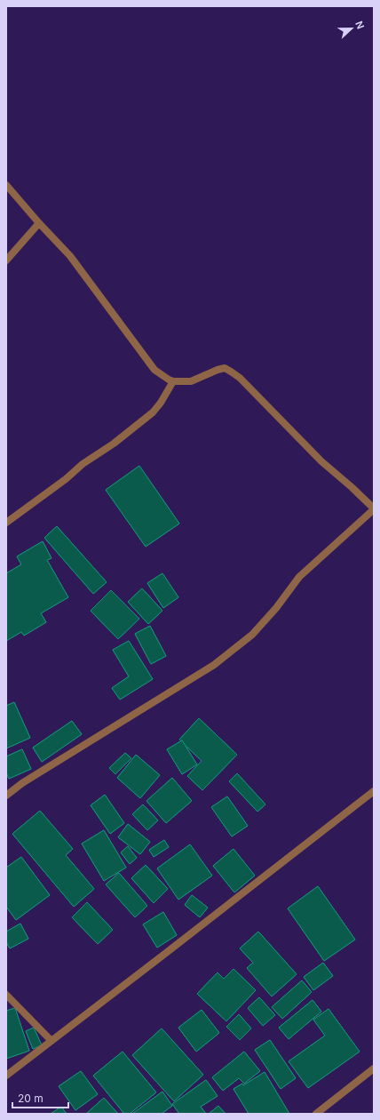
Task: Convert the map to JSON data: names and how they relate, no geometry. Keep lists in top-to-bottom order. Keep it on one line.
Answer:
{"scale_bar":"20 m","north":"right"}
